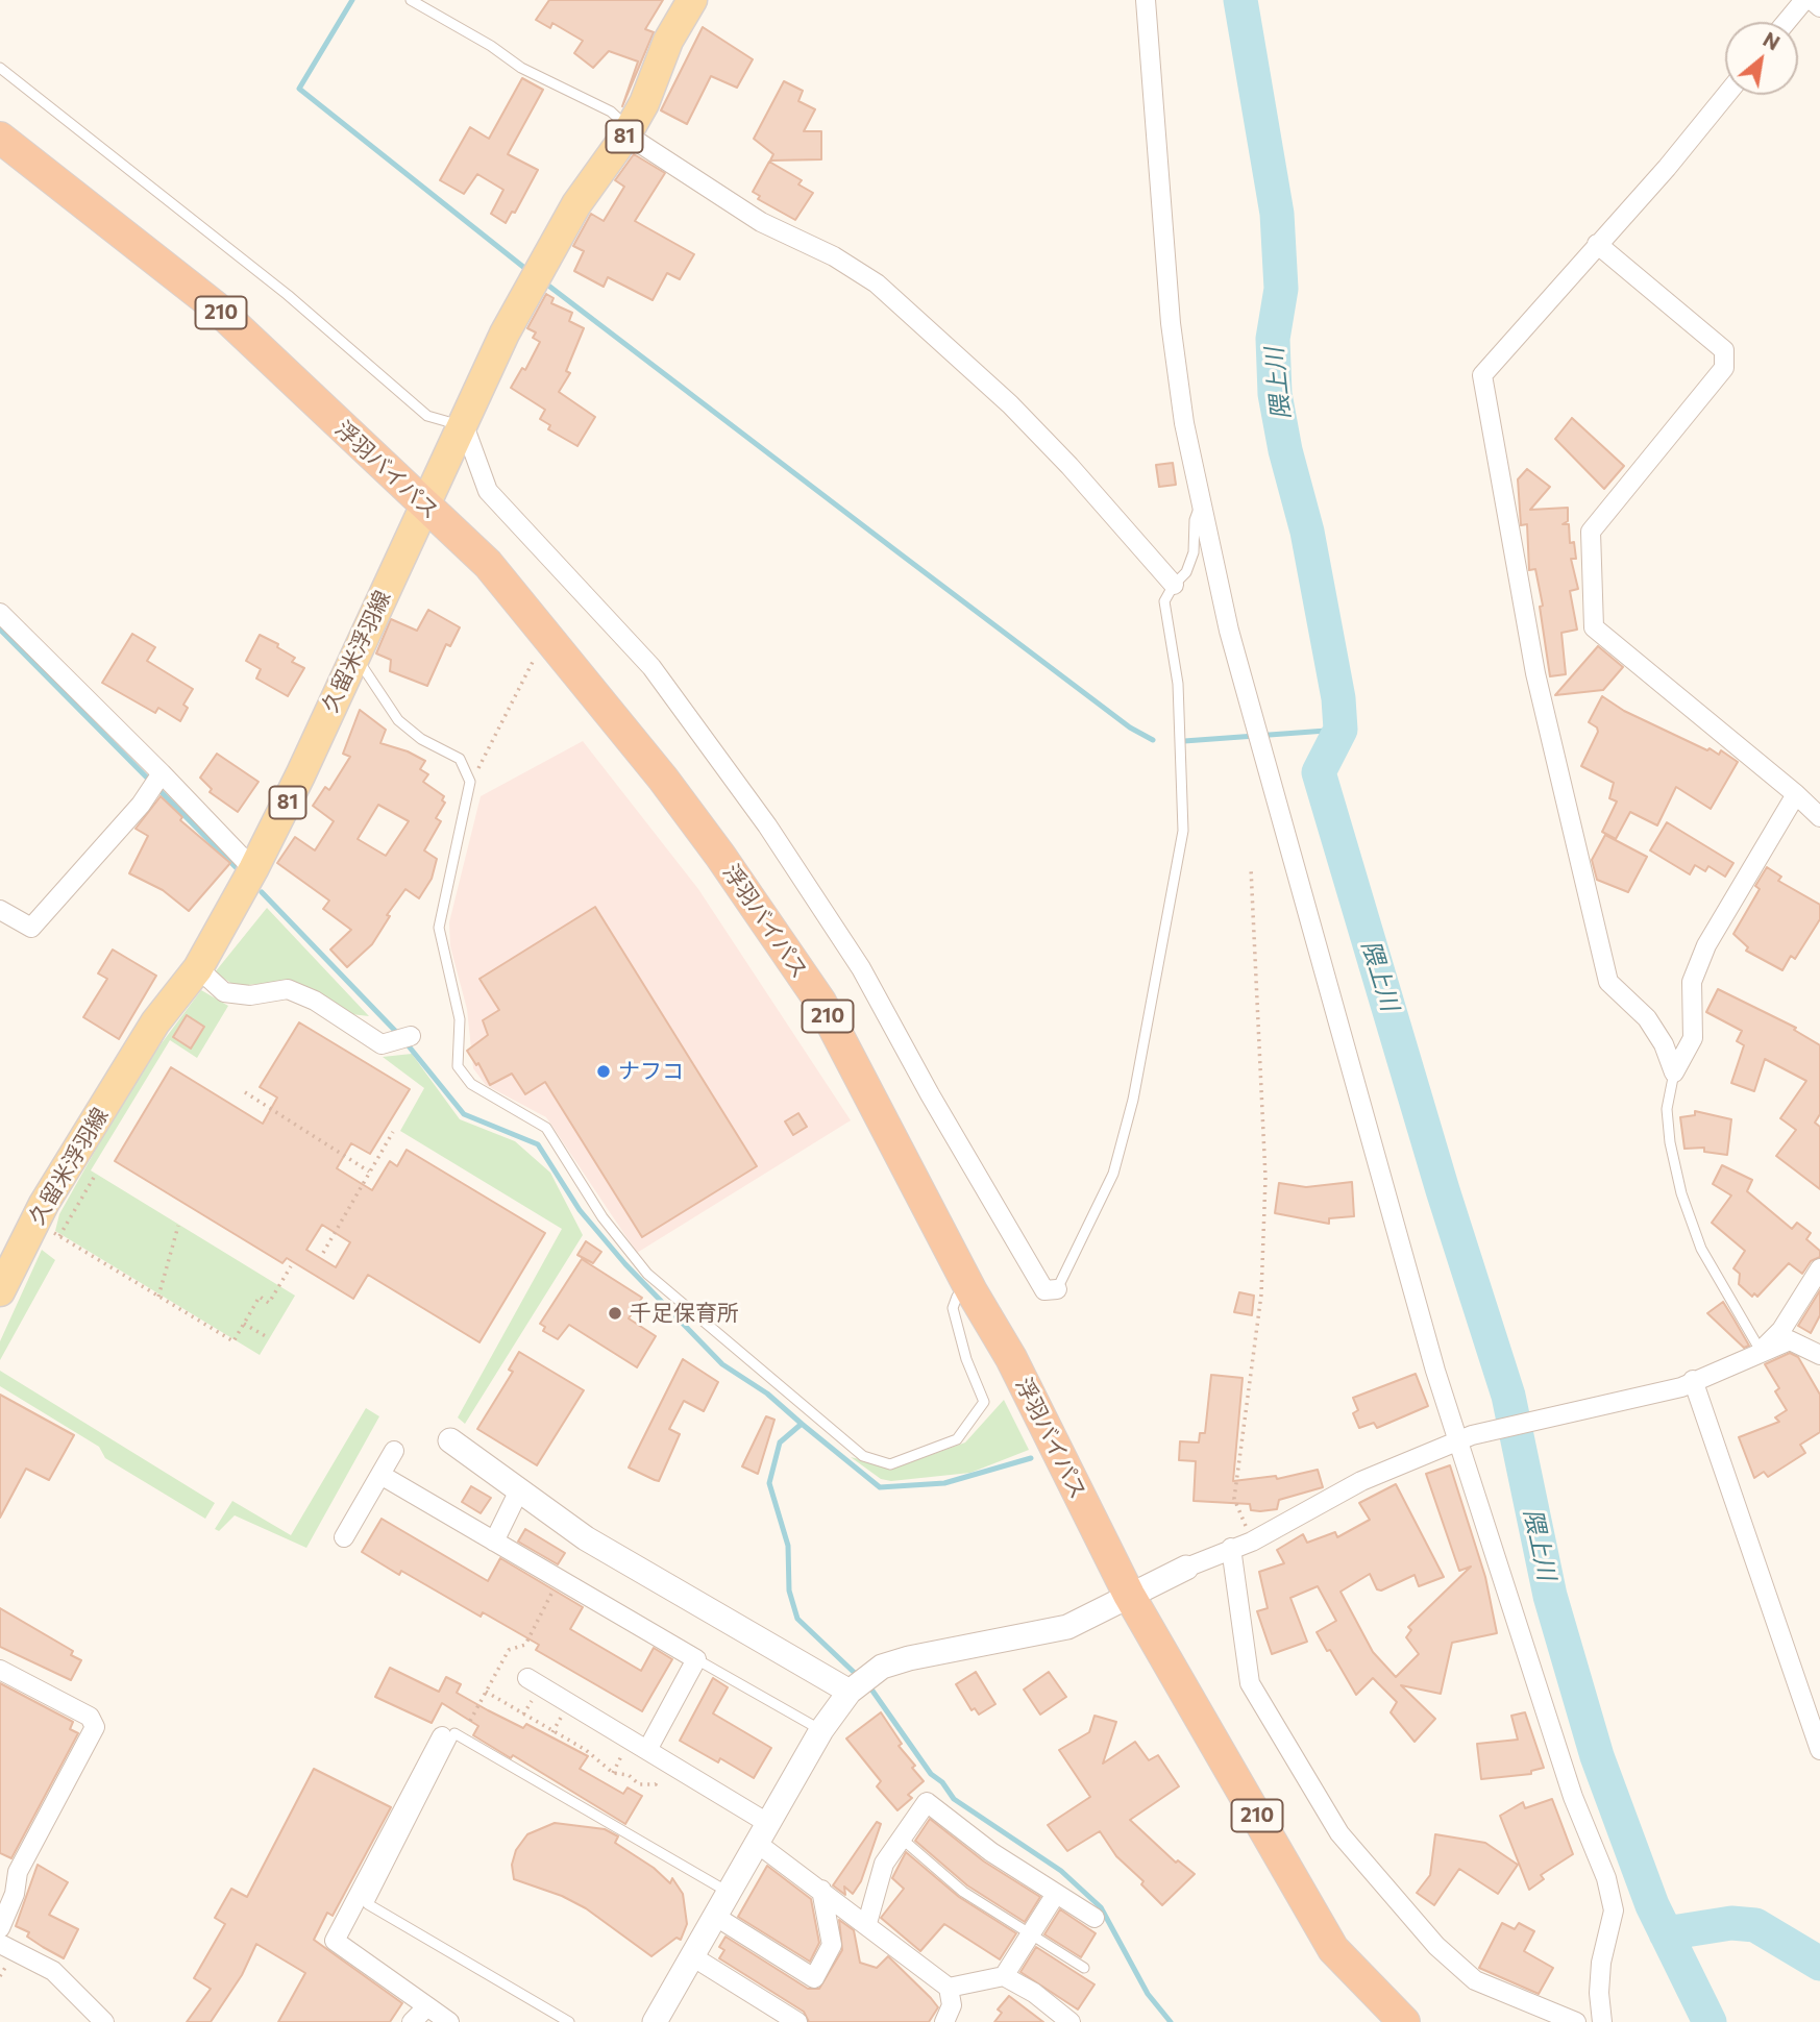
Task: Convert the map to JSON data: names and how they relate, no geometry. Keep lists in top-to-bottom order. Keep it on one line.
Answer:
{"streets":{"highway":["210","浮羽バイパス"],"main road":["81","久留米浮羽線"]},"crossings":[["浮羽バイパス","久留米浮羽線"]],"water":["隈上川"],"places":["ナフコ","千足保育所"],"north":"top right"}
